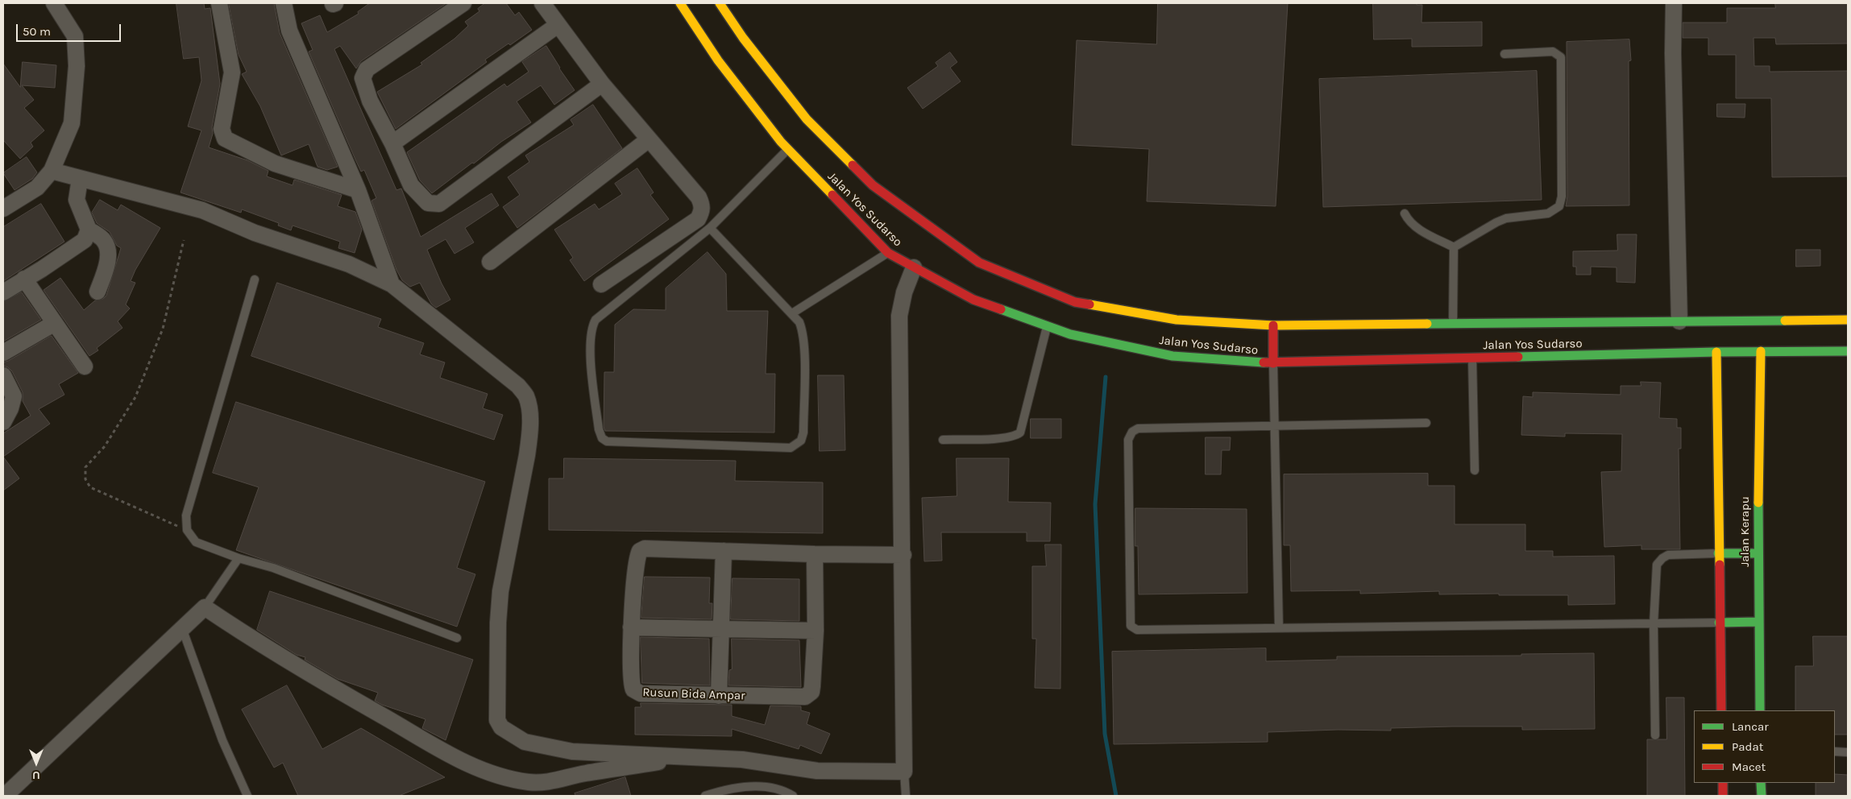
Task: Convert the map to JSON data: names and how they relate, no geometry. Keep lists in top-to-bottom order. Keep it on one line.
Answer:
{"streets":{"main road":["Jalan Yos Sudarso","Jalan Kerapu"],"street":["Rusun Bida Ampar"]},"crossings":[["Jalan Yos Sudarso","Jalan Kerapu"]],"legend":["Lancar","Padat","Macet"],"scale_bar":"50 m","north":"bottom"}
